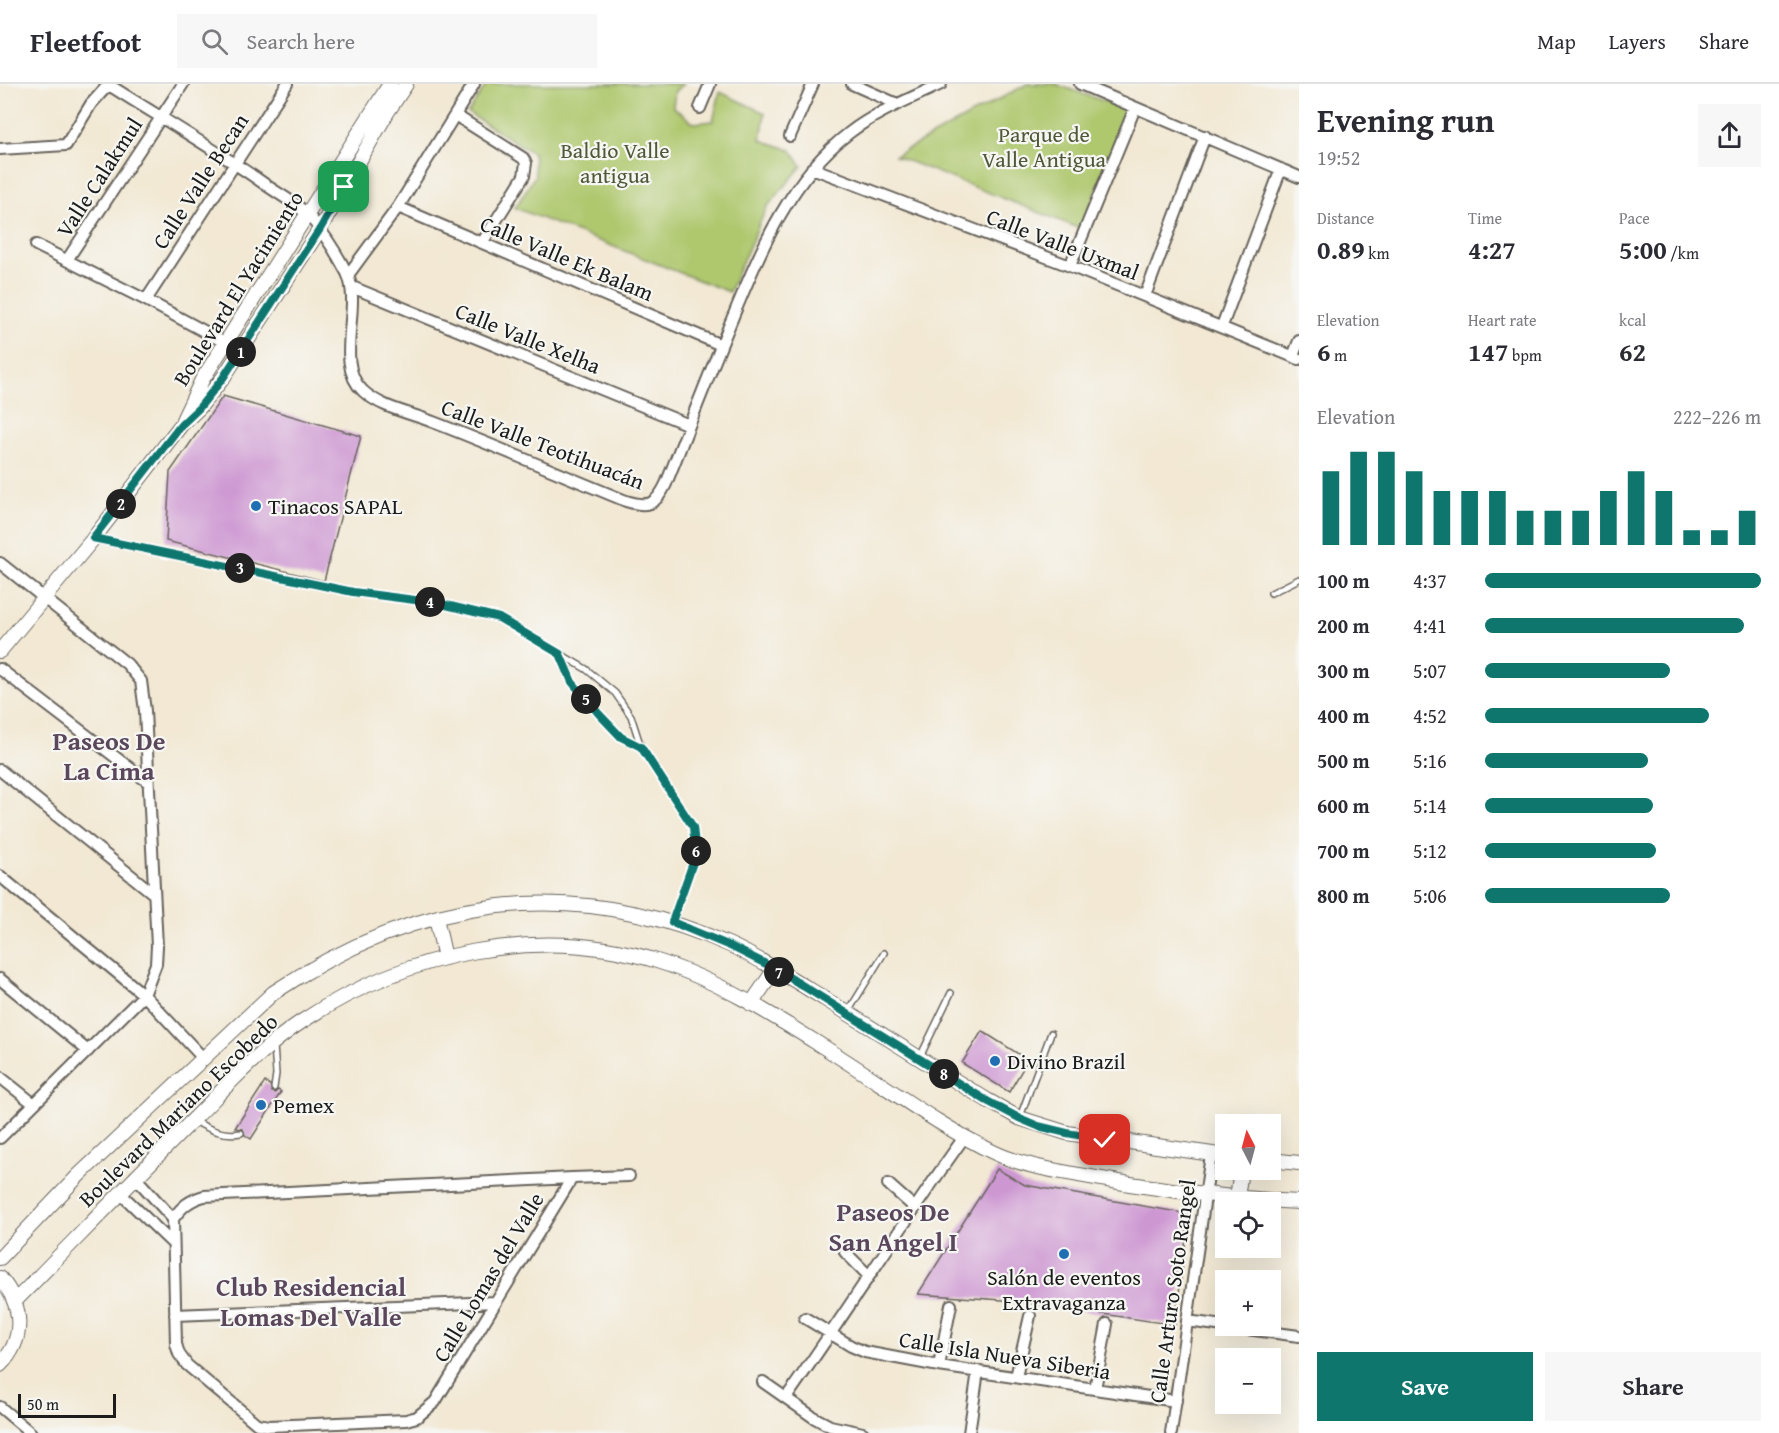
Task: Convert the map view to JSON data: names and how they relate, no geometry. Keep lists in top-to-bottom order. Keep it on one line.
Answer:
{"streets":{"street":["Valle Calakmul","Calle Valle Becan","Calle Valle Uxmal","Calle Valle Ek Balam","Boulevard El Yacimiento","Calle Valle Xelha","Calle Valle Teotihuacán","Boulevard Mariano Escobedo","Calle Lomas del Valle","Calle Arturo Soto Rangel","Calle Isla Nueva Siberia"]},"crossings":[["Valle Calakmul","Calle Valle Teotihuacán"],["Calle Valle Becan","Calle Valle Teotihuacán"],["Calle Valle Uxmal","Calle Valle Teotihuacán"],["Calle Valle Ek Balam","Calle Valle Teotihuacán"],["Boulevard El Yacimiento","Calle Valle Teotihuacán"],["Calle Valle Xelha","Calle Valle Teotihuacán"],["Boulevard Mariano Escobedo","Calle Arturo Soto Rangel"],["Calle Arturo Soto Rangel","Calle Isla Nueva Siberia"]],"districts":["Paseos De La Cima","Paseos De San Angel I","Club Residencial Lomas Del Valle"],"parks":["Parque de Valle Antigua","Baldio Valle antigua"],"places":["Tinacos SAPAL","Divino Brazil","Pemex","Salón de eventos Extravaganza"],"scale_bar":"50 m","north":"top","page":{"header":"Fleetfoot","search":"Search here","nav":["Map","Layers","Share"],"heading":["Evening run","19:52"],"stats":[["Distance","0.89 km"],["Time","4:27"],["Pace","5:00 /km"],["Elevation","6 m"],["Heart rate","147 bpm"],["kcal","62"]],"pins":["1","2","3","4","5","6","7","8"],"chart":["Elevation","222–226 m"],"list":[{"name":"100 m","note":"4:37"},{"name":"200 m","note":"4:41"},{"name":"300 m","note":"5:07"},{"name":"400 m","note":"4:52"},{"name":"500 m","note":"5:16"},{"name":"600 m","note":"5:14"},{"name":"700 m","note":"5:12"},{"name":"800 m","note":"5:06"}],"map_buttons":["+","−"],"buttons":["Save","Share"],"scale":"50 m"}}
